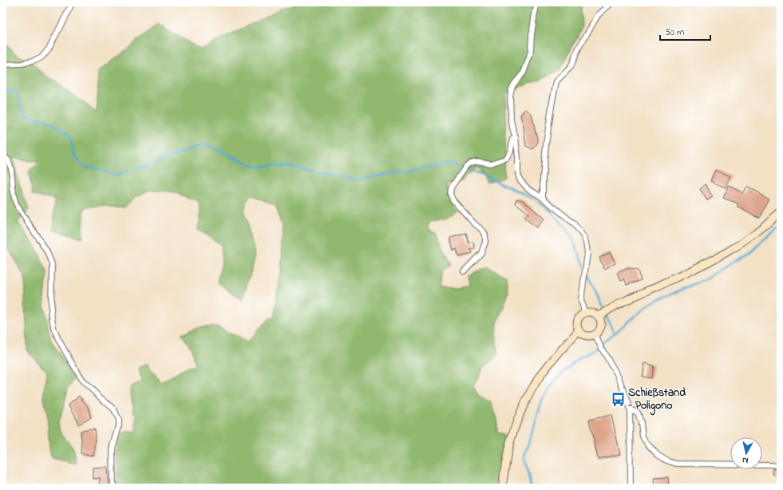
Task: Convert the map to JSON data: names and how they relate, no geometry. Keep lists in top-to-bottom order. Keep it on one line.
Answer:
{"places":{"bus stop":["Schießstand - Poligono"]},"scale_bar":"50 m","north":"bottom"}
